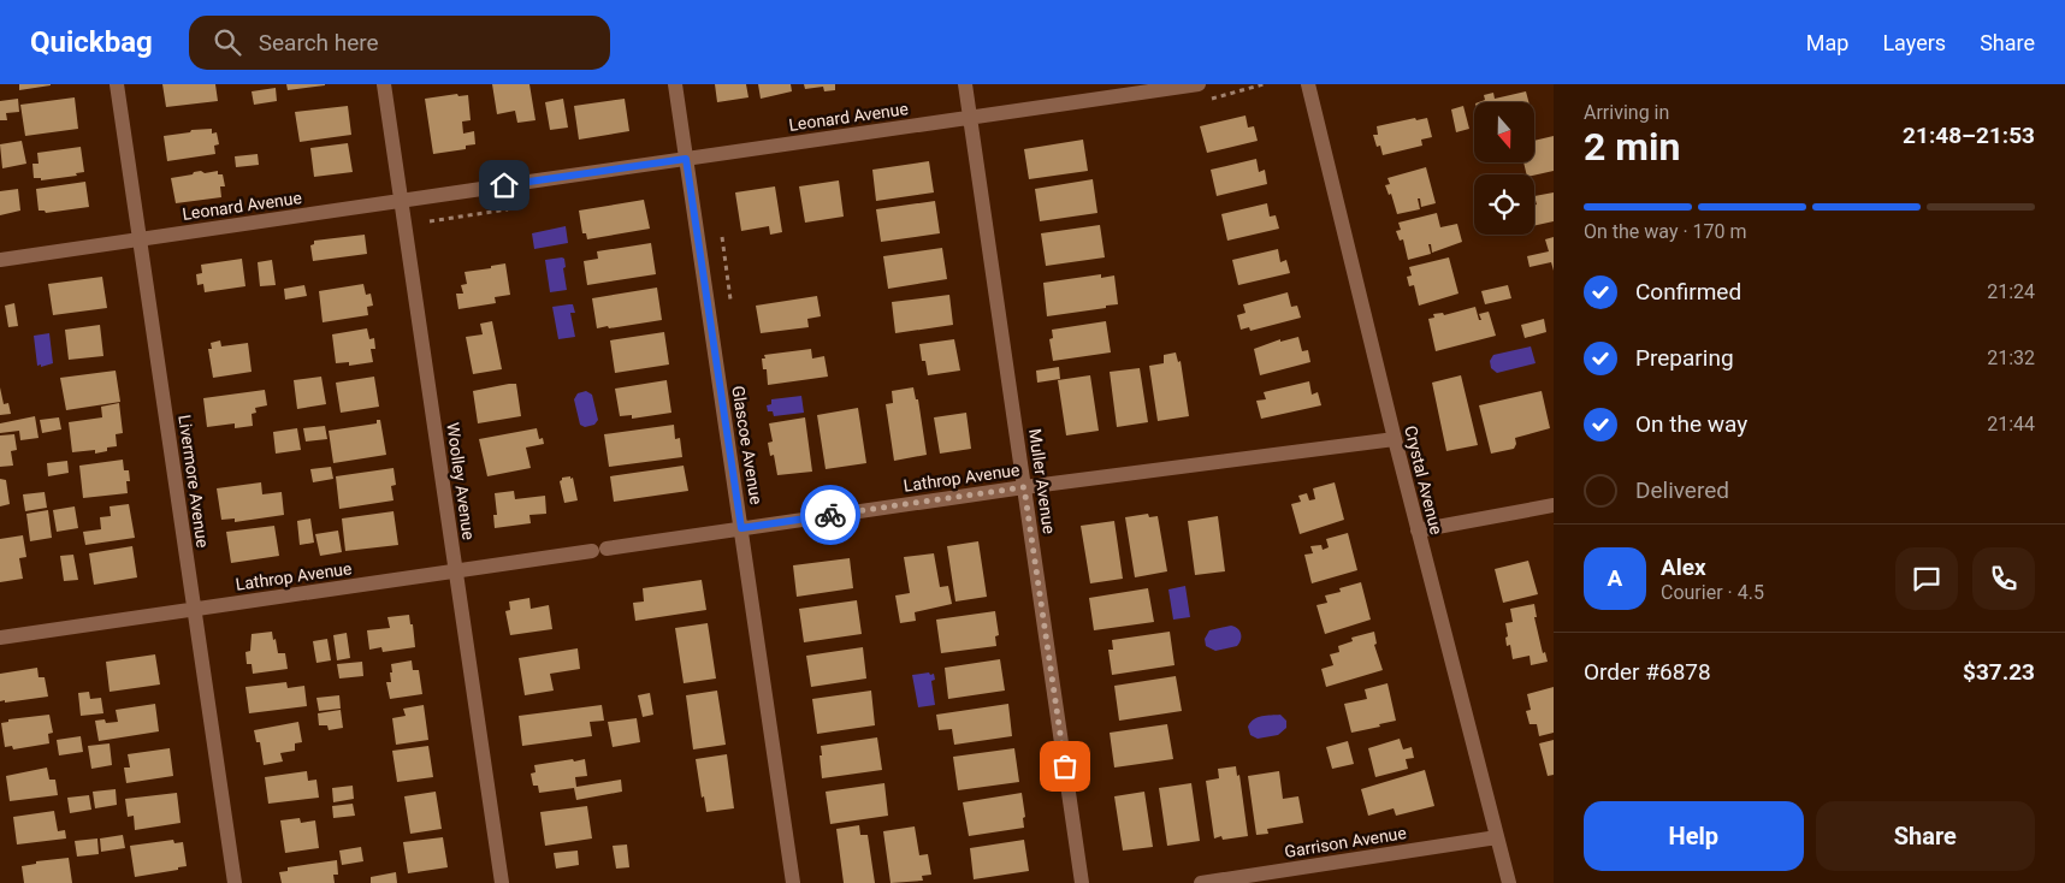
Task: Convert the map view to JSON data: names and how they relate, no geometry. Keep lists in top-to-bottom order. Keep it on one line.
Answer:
{"streets":{"street":["Leonard Avenue","Glascoe Avenue","Lathrop Avenue","Crystal Avenue","Livermore Avenue","Woolley Avenue","Muller Avenue","Garrison Avenue"]},"crossings":[["Leonard Avenue","Glascoe Avenue"],["Leonard Avenue","Livermore Avenue"],["Leonard Avenue","Woolley Avenue"],["Leonard Avenue","Muller Avenue"],["Glascoe Avenue","Lathrop Avenue"],["Lathrop Avenue","Crystal Avenue"],["Lathrop Avenue","Livermore Avenue"],["Lathrop Avenue","Woolley Avenue"],["Lathrop Avenue","Muller Avenue"],["Crystal Avenue","Garrison Avenue"]],"north":"bottom","page":{"header":"Quickbag","search":"Search here","nav":["Map","Layers","Share"],"heading":["2 min","Arriving in","21:48–21:53"],"panel":["Alex","Courier · 4.5","Order #6878","$37.23"],"bar":"On the way · 170 m","list":[["Confirmed","21:24"],["Preparing","21:32"],["On the way","21:44"],"Delivered"],"round":"A","buttons":["Help","Share"]}}
